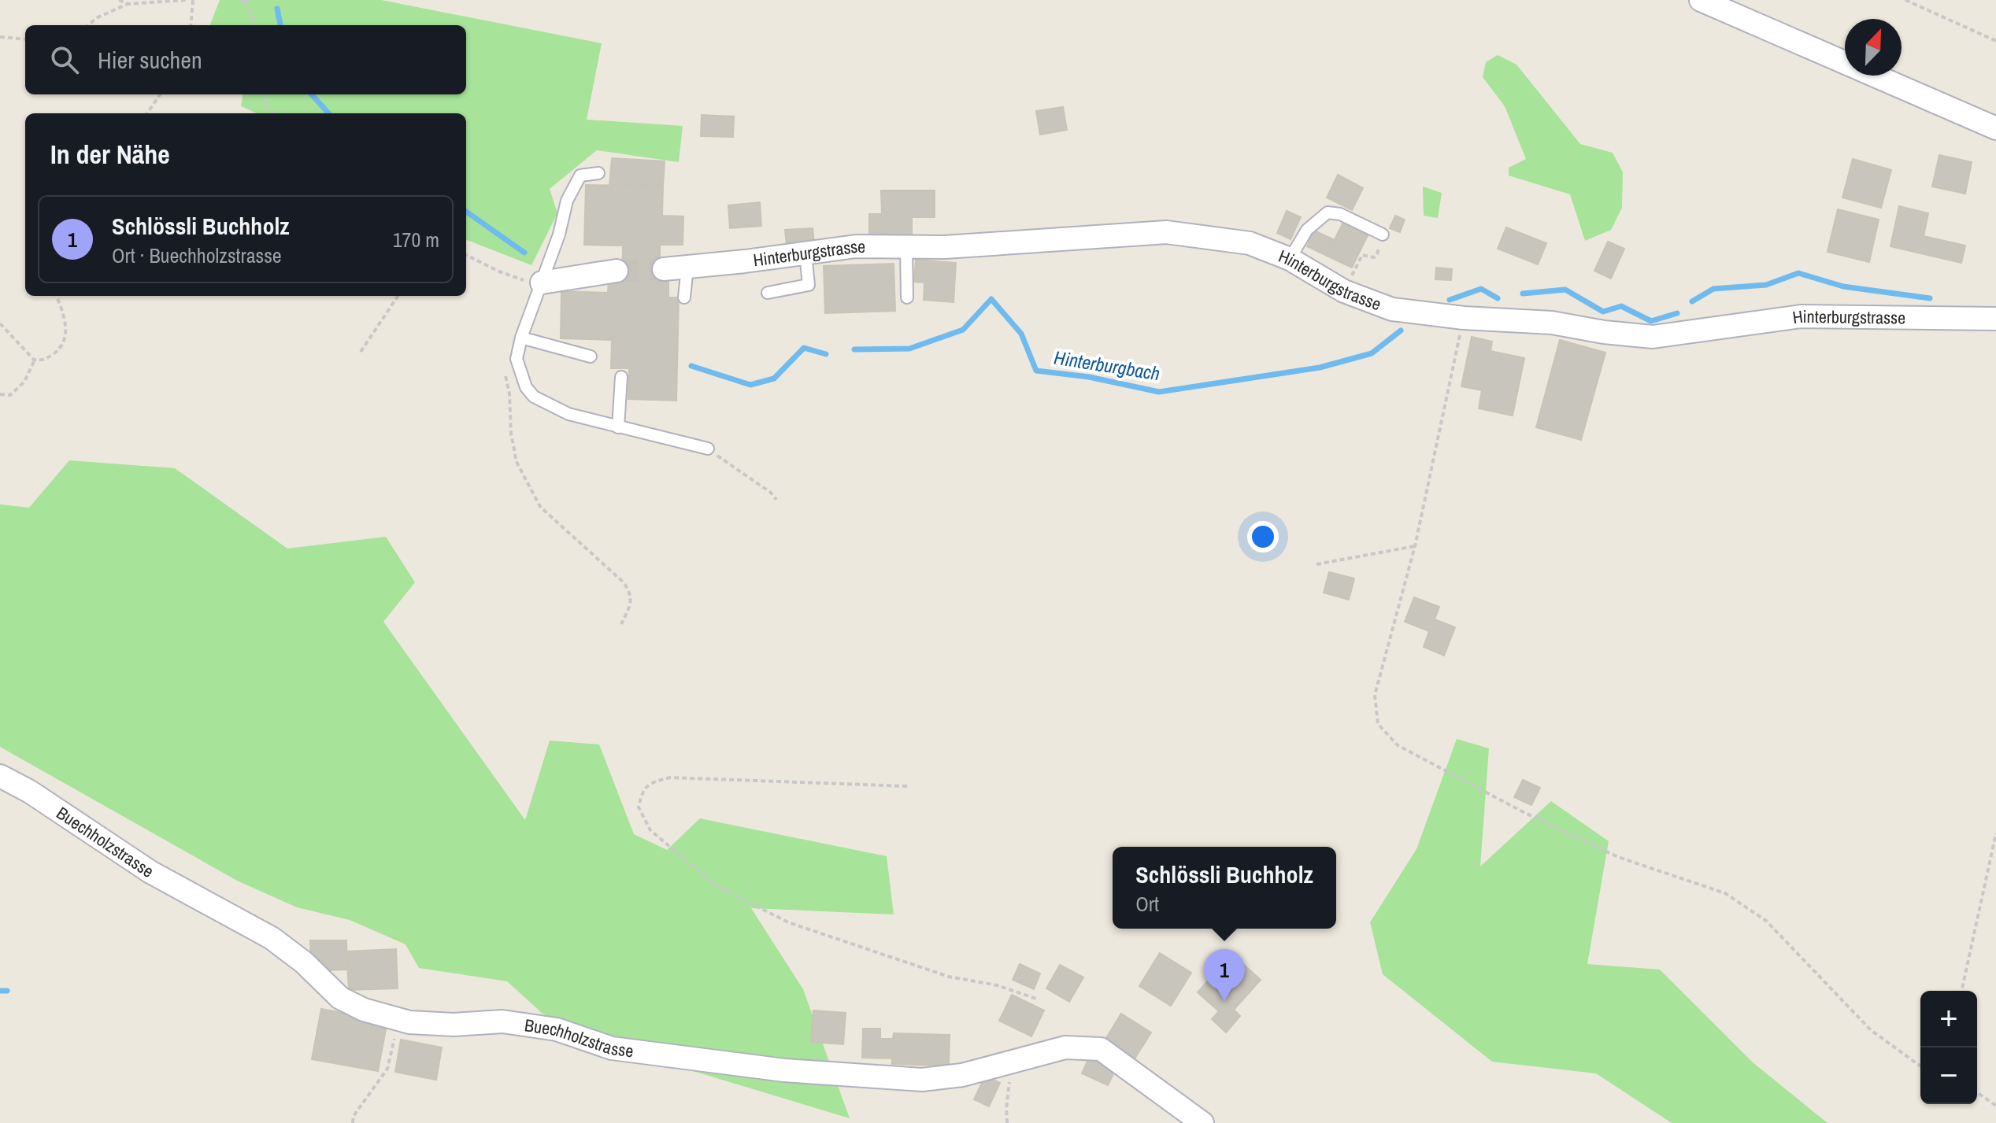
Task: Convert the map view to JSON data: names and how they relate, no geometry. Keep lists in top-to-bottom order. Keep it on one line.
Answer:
{"streets":{"street":["Hinterburgstrasse","Buechholzstrasse"]},"water":["Hinterburgbach"],"north":"top right","page":{"search":"Hier suchen","heading":"In der Nähe","list":[{"mark":"1","name":"Schlössli Buchholz","note":"Ort · Buechholzstrasse","value":"170 m"}],"popup":["Schlössli Buchholz","Ort"],"pins":"1","map_buttons":["+","−"]}}
